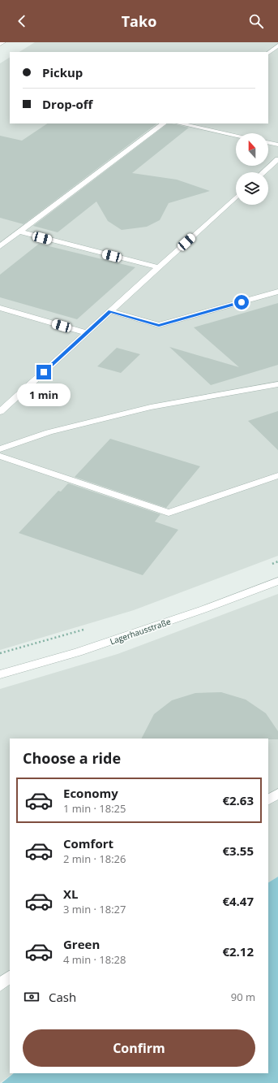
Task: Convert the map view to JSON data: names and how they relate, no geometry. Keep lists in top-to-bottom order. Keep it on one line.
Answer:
{"streets":{"street":["Lagerhausstraße"]},"north":"top","page":{"header":"Tako","banner":["Pickup","Drop-off"],"bubble":"1 min","heading":"Choose a ride","list":[{"name":"Economy","note":"1 min · 18:25","value":"€2.63"},{"name":"Comfort","note":"2 min · 18:26","value":"€3.55"},{"name":"XL","note":"3 min · 18:27","value":"€4.47"},{"name":"Green","note":"4 min · 18:28","value":"€2.12"}],"pay":["Cash","90 m"],"buttons":"Confirm"}}
